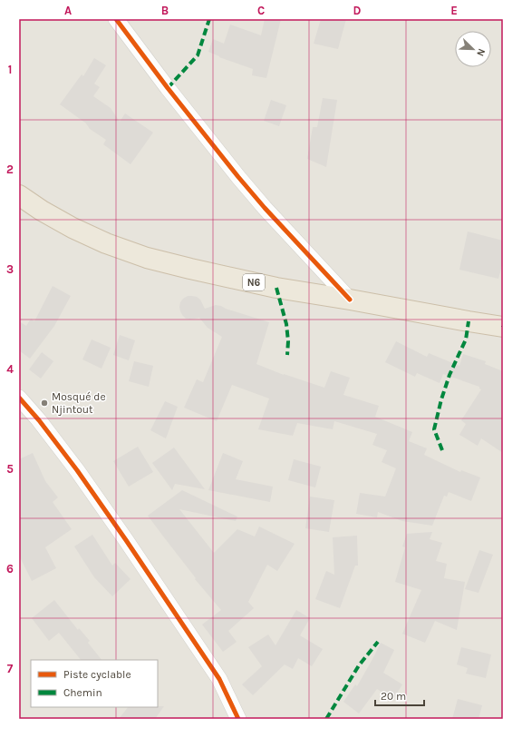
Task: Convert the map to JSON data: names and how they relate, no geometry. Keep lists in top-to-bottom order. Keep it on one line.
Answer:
{"streets":{"highway":["N6"]},"places":["Mosqué de Njintout"],"legend":["Piste cyclable","Chemin"],"scale_bar":"20 m","north":"bottom right","grid":{"columns":["A","B","C","D","E"],"rows":["1","2","3","4","5","6","7"]}}
